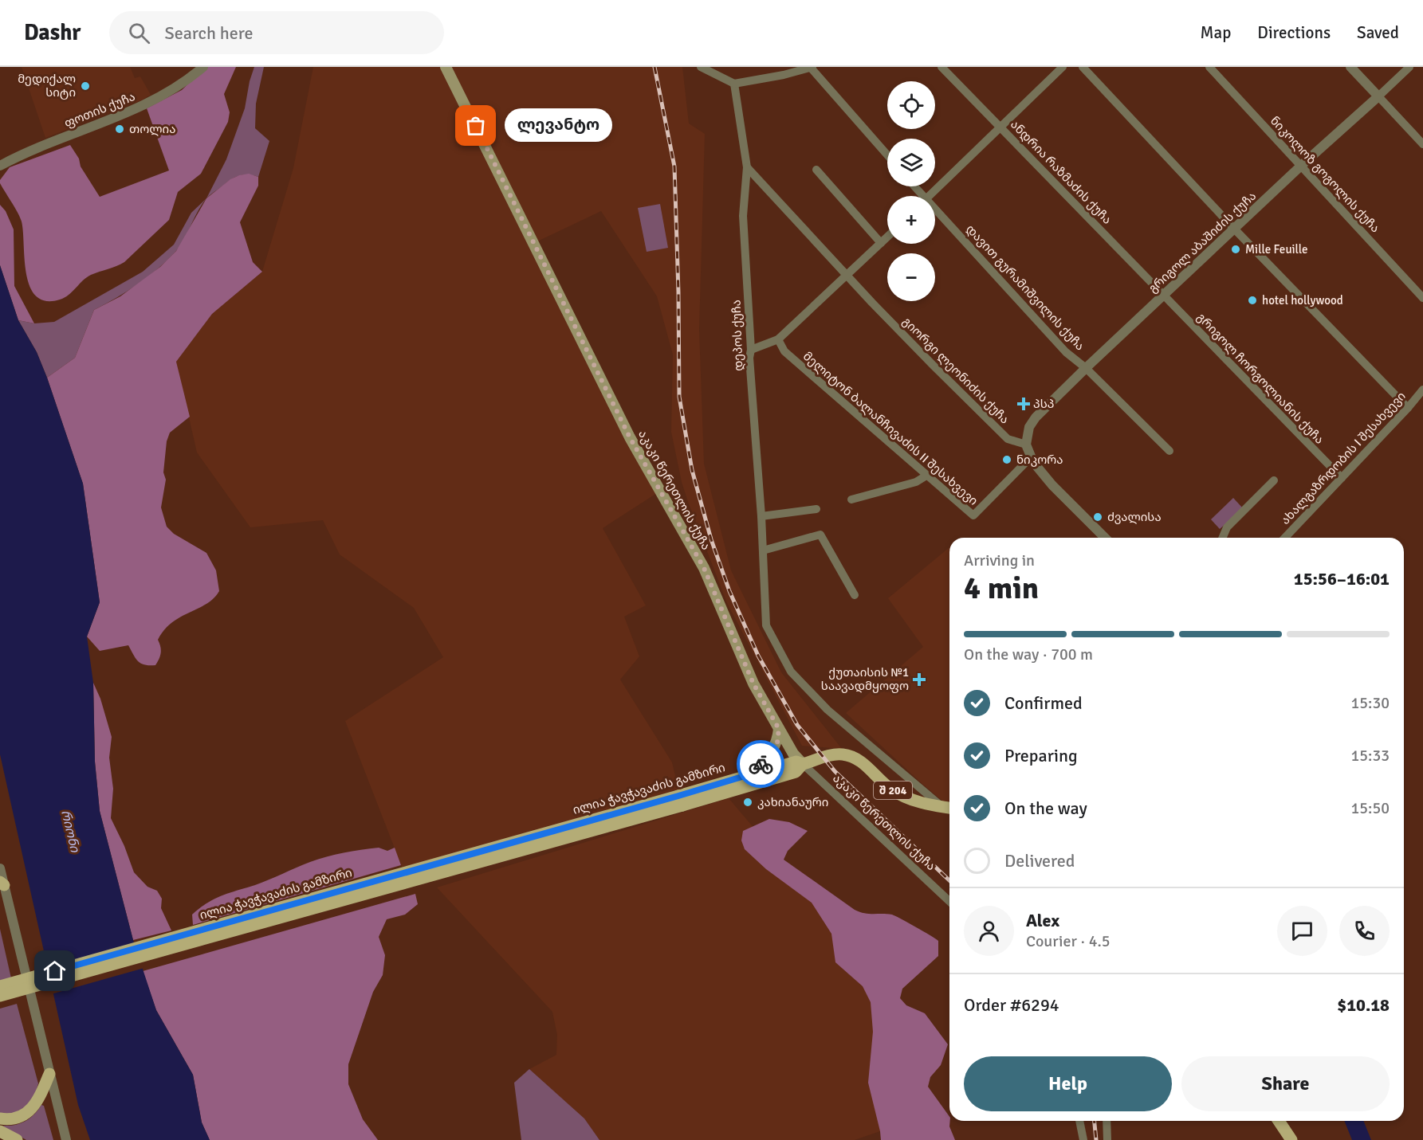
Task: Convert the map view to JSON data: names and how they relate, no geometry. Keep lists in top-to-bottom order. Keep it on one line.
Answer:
{"streets":{"main road":["აკაკი წერეთლის ქუჩა","ილია ჭავჭავაძის გამზირი","შ 204"],"street":["ფოთის ქუჩა","ანდრია რაზმაძის ქუჩა","ნიკოლოზ გოგოლის ქუჩა","გრიგოლ აბაშიძის ქუჩა","დავით გურამიშვილის ქუჩა","დეპოს ქუჩა","გიორგი ლეონიძის ქუჩა","გრიგოლ ჩორგოლიანის ქუჩა","მელიტონ ბალანჩივაძის II შესახვევი","ახალგაზრდობის I შესახვევი"]},"crossings":[["ანდრია რაზმაძის ქუჩა","გრიგოლ აბაშიძის ქუჩა"],["ანდრია რაზმაძის ქუჩა","გრიგოლ ჩორგოლიანის ქუჩა"],["ნიკოლოზ გოგოლის ქუჩა","გრიგოლ აბაშიძის ქუჩა"],["გრიგოლ აბაშიძის ქუჩა","დავით გურამიშვილის ქუჩა"],["გრიგოლ აბაშიძის ქუჩა","გიორგი ლეონიძის ქუჩა"],["გრიგოლ აბაშიძის ქუჩა","გრიგოლ ჩორგოლიანის ქუჩა"],["დეპოს ქუჩა","გიორგი ლეონიძის ქუჩა"],["დეპოს ქუჩა","შ 204"],["გრიგოლ ჩორგოლიანის ქუჩა","ახალგაზრდობის I შესახვევი"],["აკაკი წერეთლის ქუჩა","ილია ჭავჭავაძის გამზირი"],["აკაკი წერეთლის ქუჩა","შ 204"],["ილია ჭავჭავაძის გამზირი","შ 204"]],"water":["რიონი"],"places":{"other":["მედიქალ სიტი","ლევანტო","თოლია","Mille Feuille","hotel hollywood","ნიკორა","ძვალისა","კახიანაური"],"health":["პსპ","ქუთაისის №1 საავადმყოფო"]},"page":{"header":"Dashr","search":"Search here","nav":["Map","Directions","Saved"],"map_buttons":["+","−"],"bubble":"ლევანტო","heading":["4 min","Arriving in","15:56–16:01"],"panel":["Alex","Courier · 4.5","Order #6294","$10.18"],"bar":"On the way · 700 m","list":[["Confirmed","15:30"],["Preparing","15:33"],["On the way","15:50"],"Delivered"],"buttons":["Help","Share"]}}
